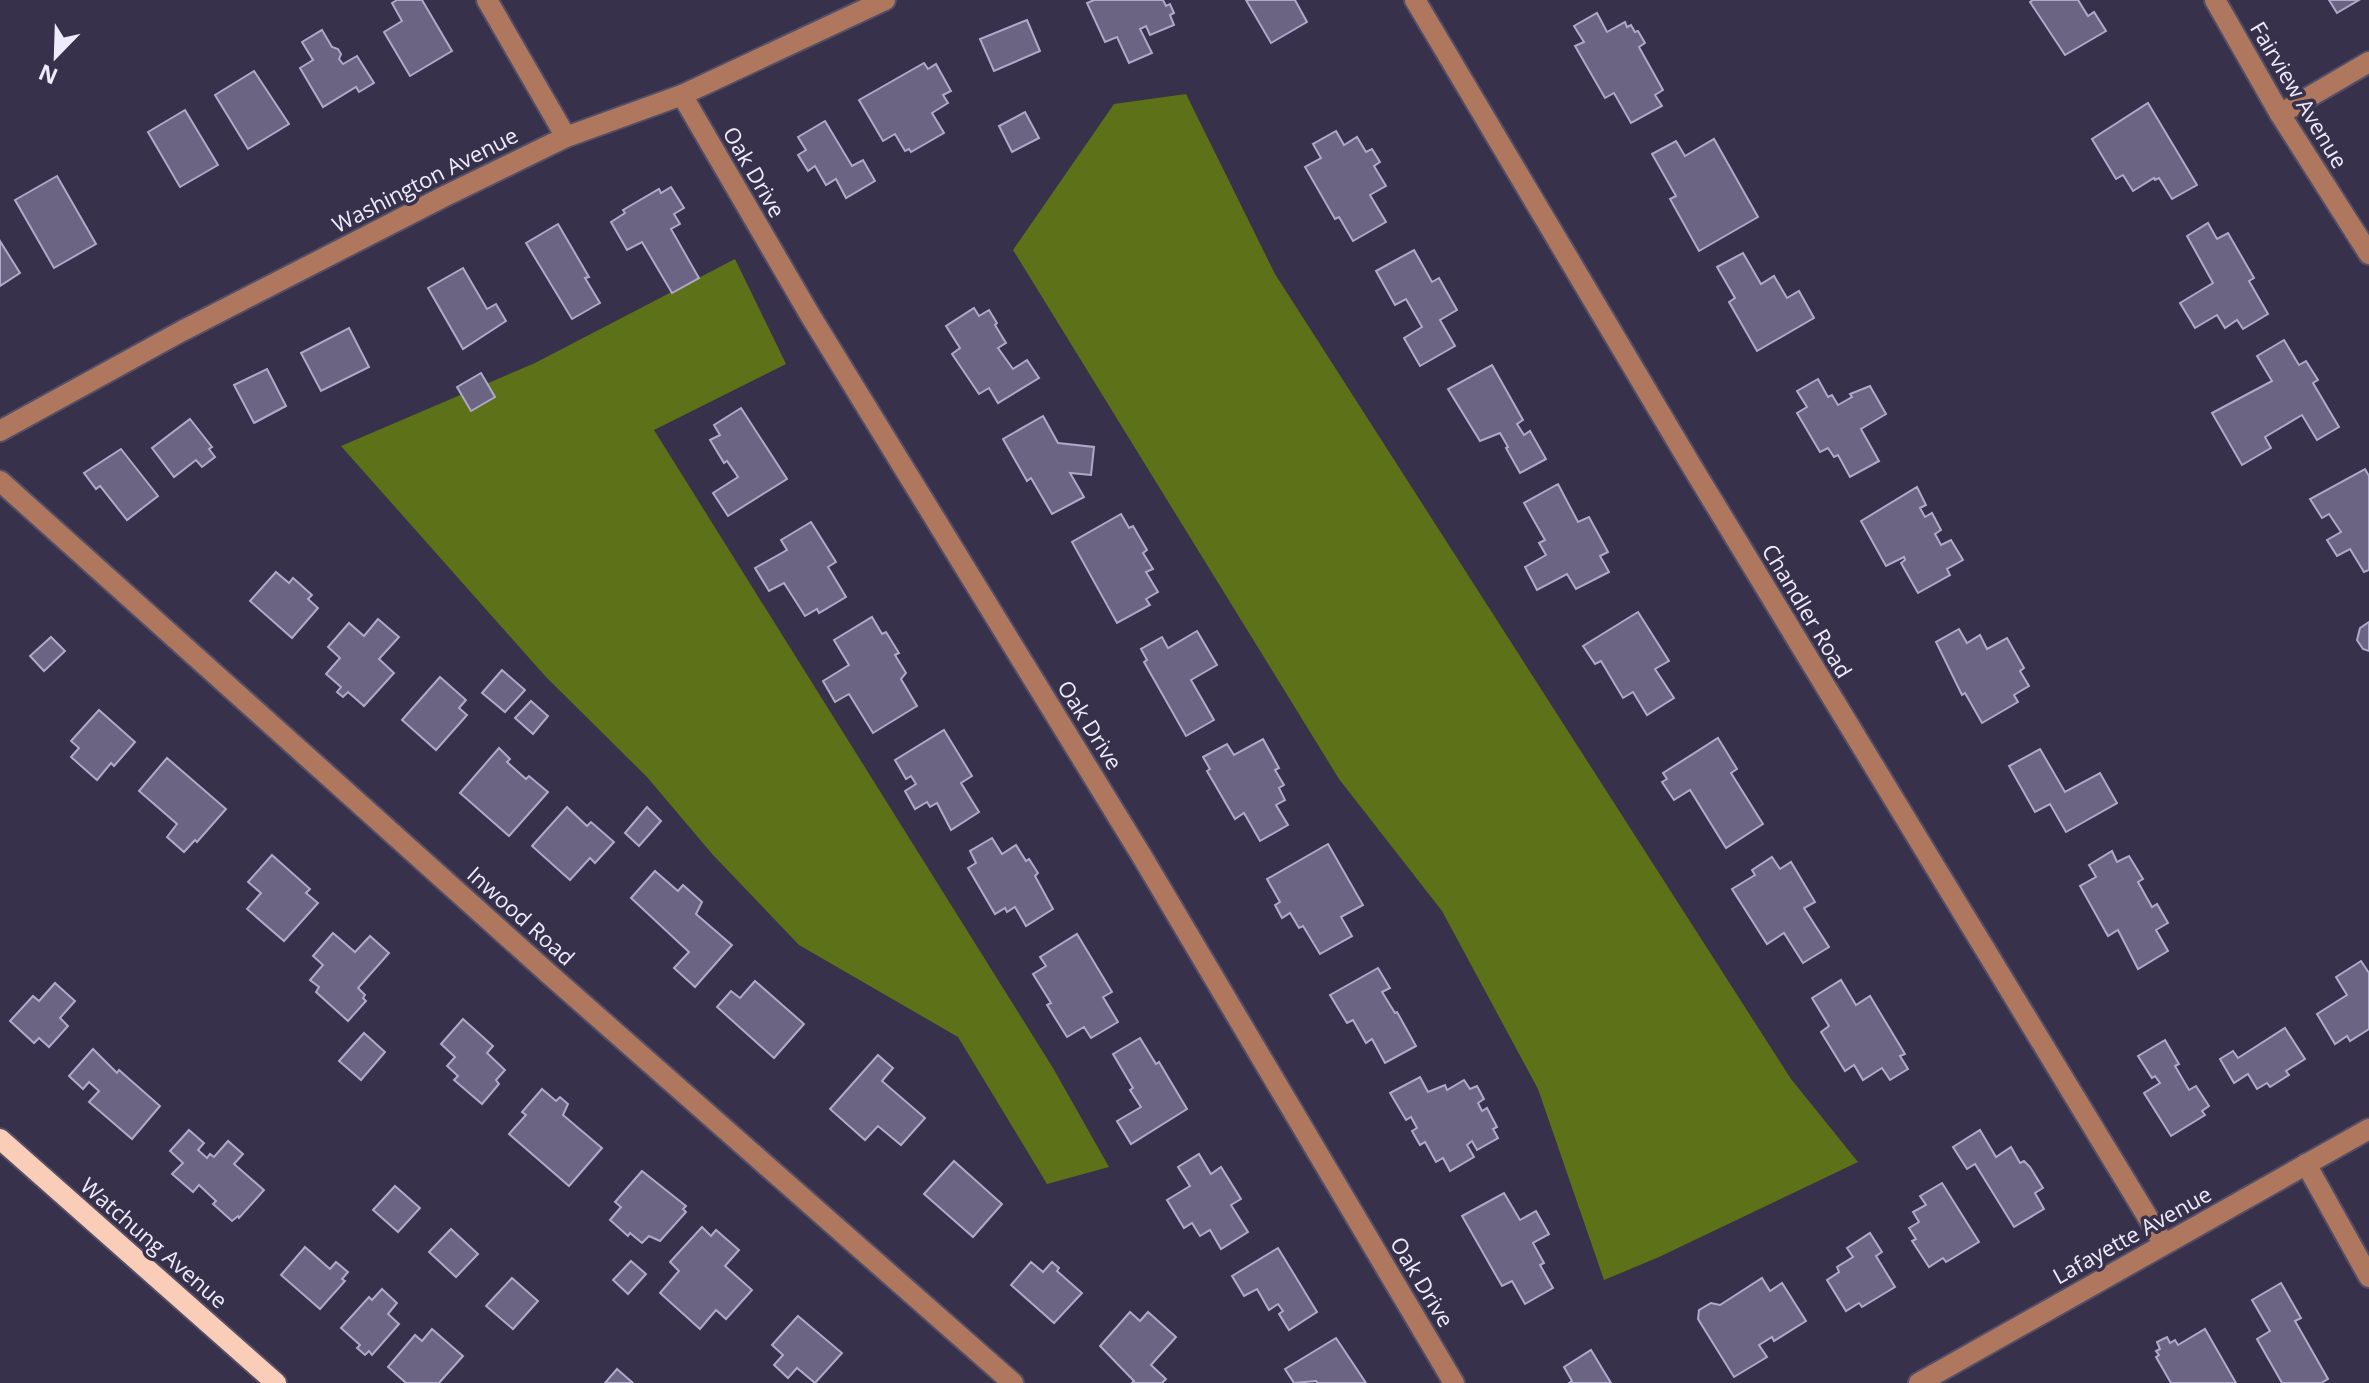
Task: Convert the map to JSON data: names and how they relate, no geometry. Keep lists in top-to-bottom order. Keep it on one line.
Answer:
{"streets":{"main road":["Watchung Avenue"],"street":["Fairview Avenue","Oak Drive","Washington Avenue","Chandler Road","Inwood Road","Lafayette Avenue"]},"crossings":[["Oak Drive","Washington Avenue"],["Chandler Road","Lafayette Avenue"]],"north":"bottom left"}
